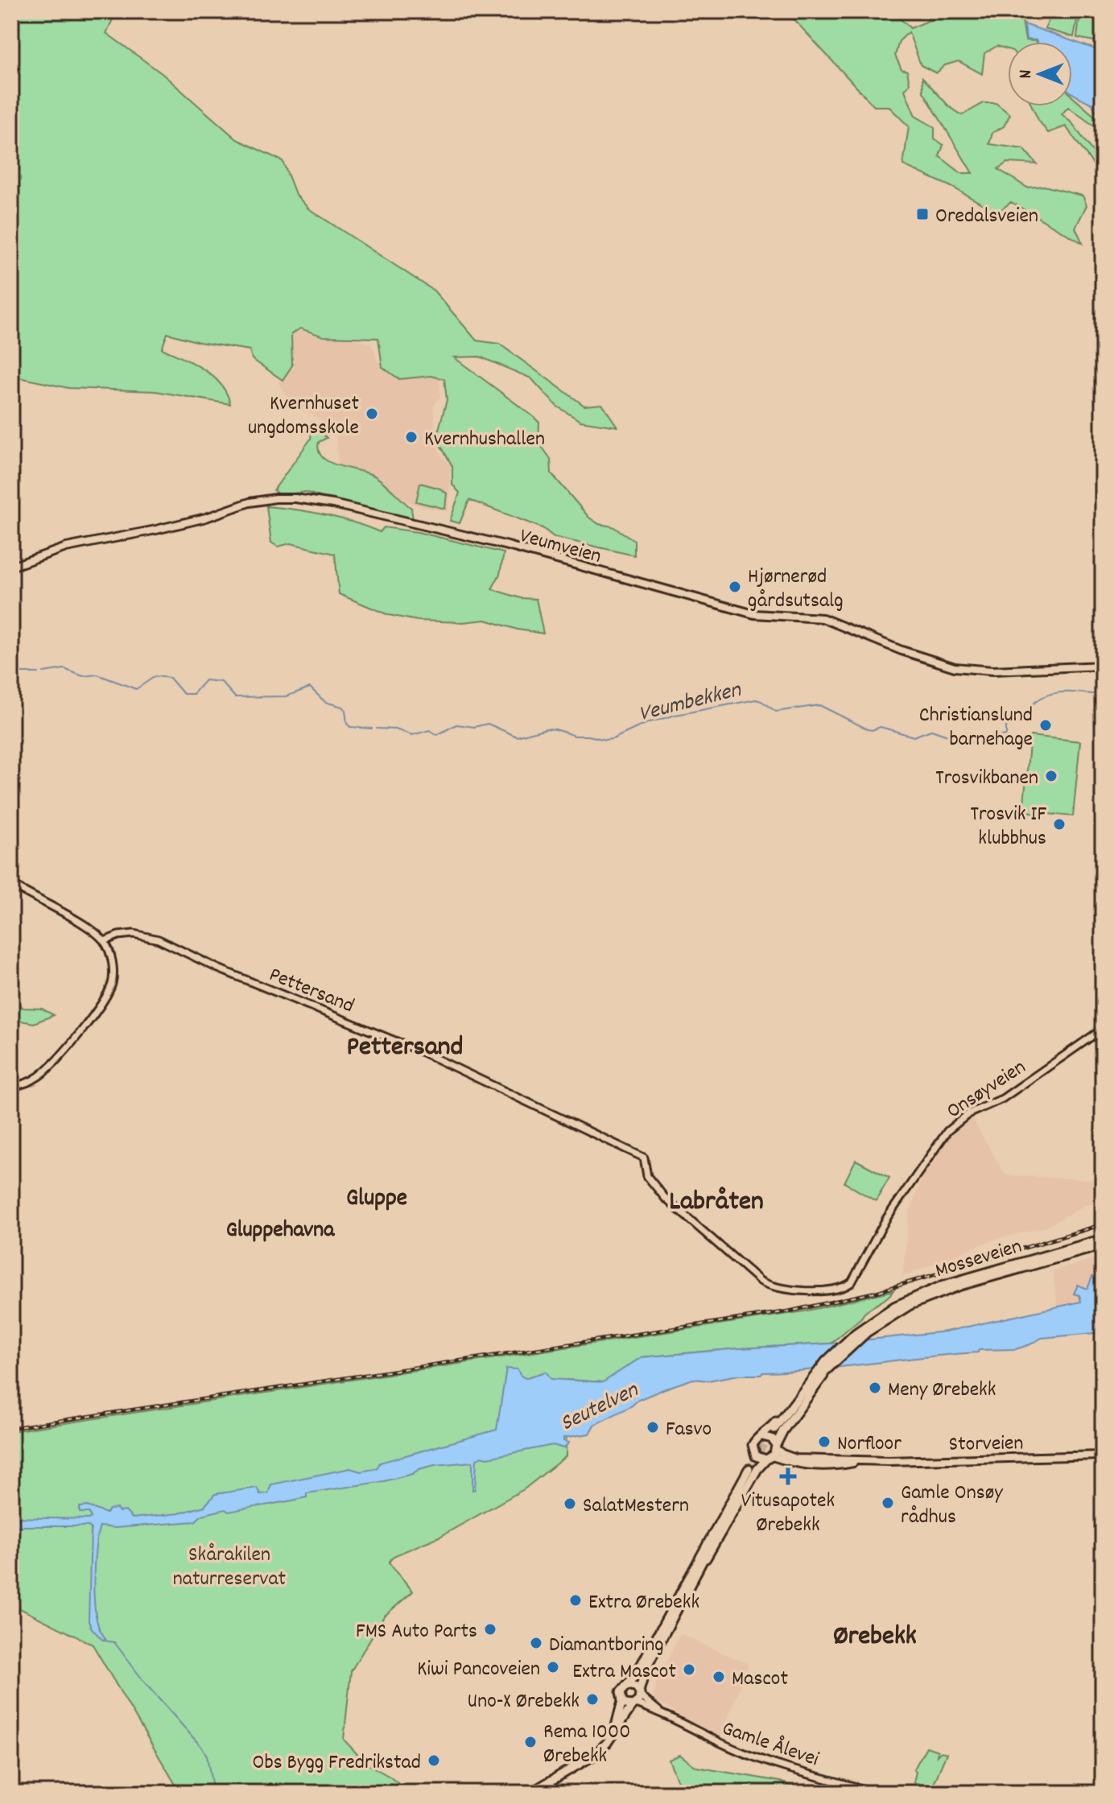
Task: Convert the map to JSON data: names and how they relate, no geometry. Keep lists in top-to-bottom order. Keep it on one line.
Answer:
{"streets":{"highway":["Mosseveien"],"main road":["Veumveien","Storveien"],"street":["Pettersand","Onsøyveien","Gamle Ålevei"]},"crossings":[["Pettersand","Onsøyveien"]],"districts":["Pettersand","Gluppe","Labråten","Gluppehavna","Ørebekk"],"water":["Veumbekken","Seutelven"],"parks":["Skårakilen naturreservat"],"places":{"transit":["Oredalsveien"],"other":["Kvernhuset ungdomsskole","Kvernhushallen","Hjørnerød gårdsutsalg","Christianslund barnehage","Trosvikbanen","Trosvik IF klubbhus","Meny Ørebekk","Fasvo","Norfloor","Gamle Onsøy rådhus","SalatMestern","Extra Ørebekk","FMS Auto Parts","Diamantboring","Kiwi Pancoveien","Extra Mascot","Mascot","Uno-X Ørebekk","Rema 1000 Ørebekk","Obs Bygg Fredrikstad"],"health":["Vitusapotek Ørebekk"]},"north":"left"}
